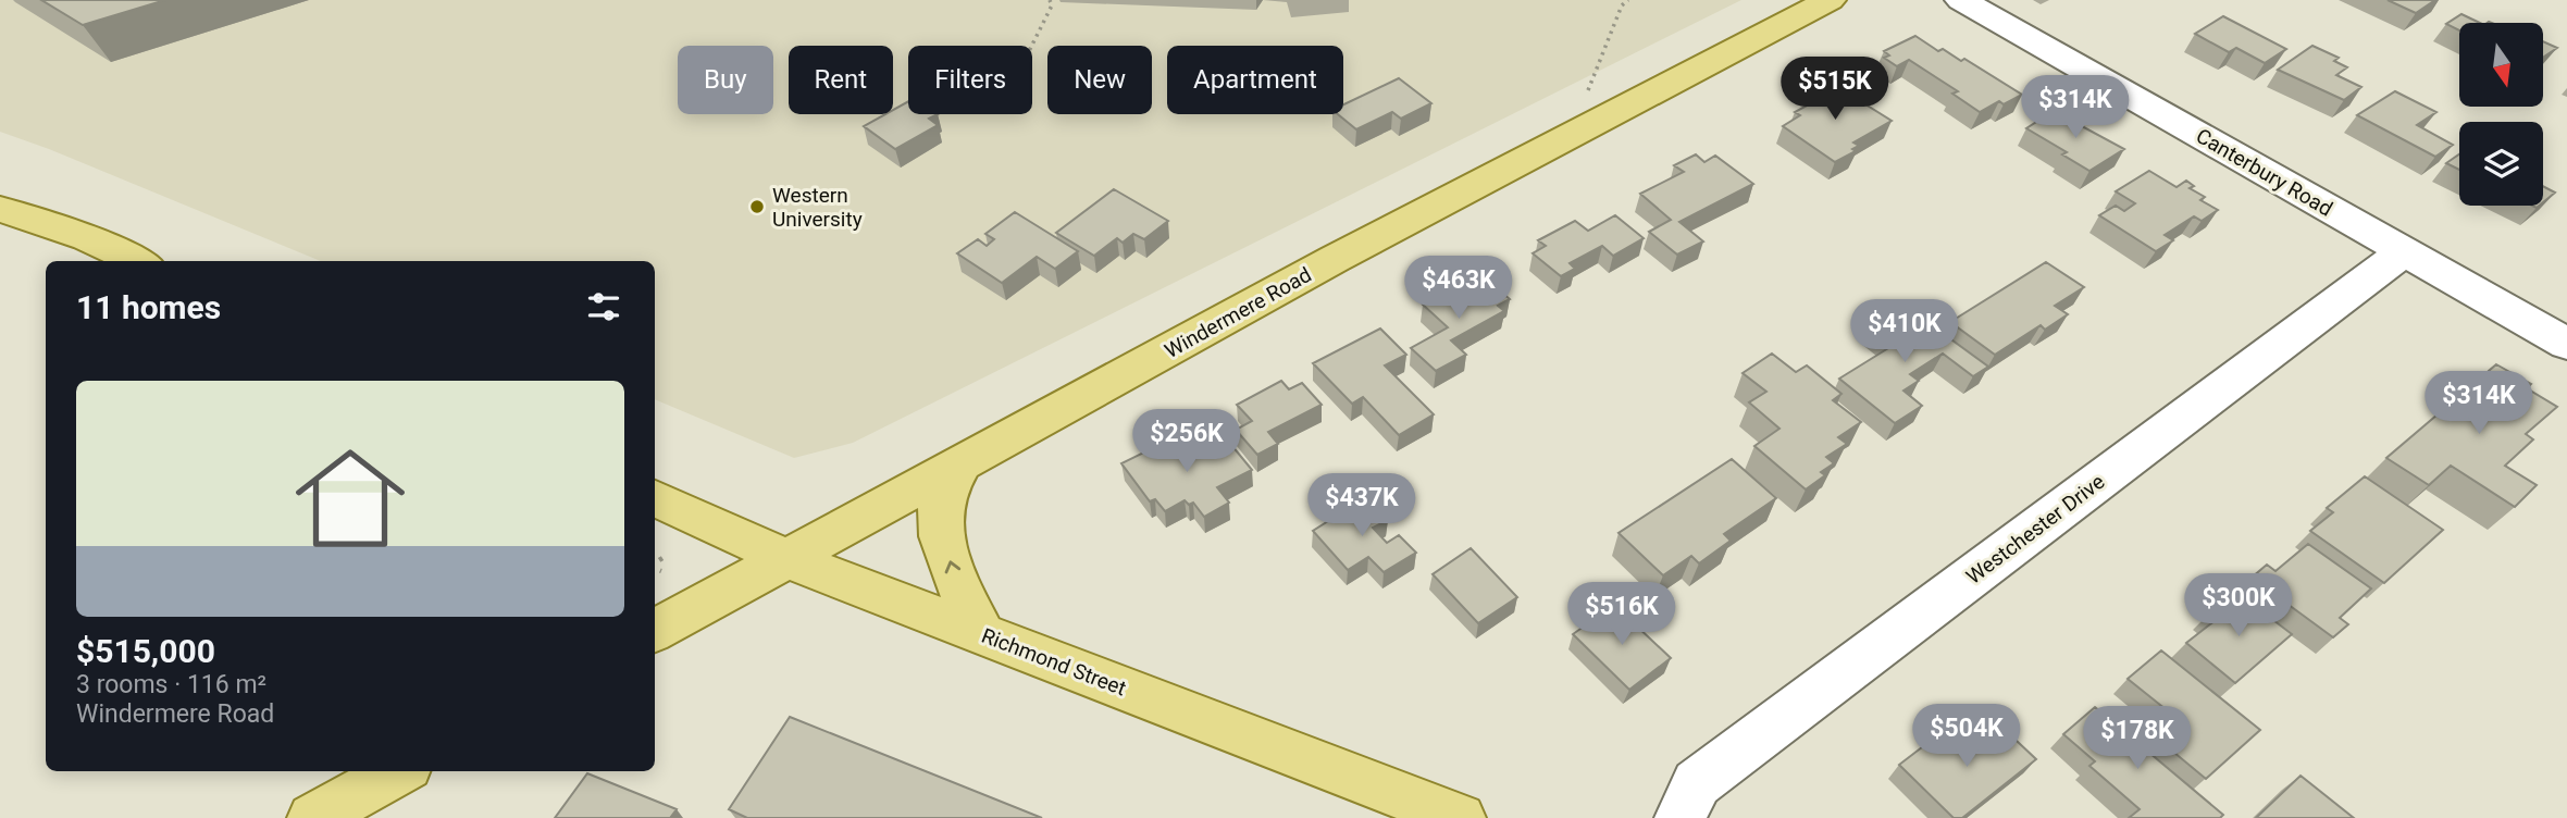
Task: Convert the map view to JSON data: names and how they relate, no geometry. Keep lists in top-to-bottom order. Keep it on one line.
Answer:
{"streets":{"main road":["Windermere Road","Richmond Street"],"street":["Canterbury Road","Westchester Drive"]},"crossings":[["Canterbury Road","Westchester Drive"],["Windermere Road","Richmond Street"]],"places":["Western University"],"north":"bottom","page":{"chip":["Buy","Rent","Filters","New","Apartment"],"price":["$515K","$314K","$463K","$410K","$314K","$256K","$437K","$300K","$516K","$504K","$178K"],"heading":"11 homes","list":[{"name":"$515,000","note":"3 rooms · 116 m² · Windermere Road"}]}}
